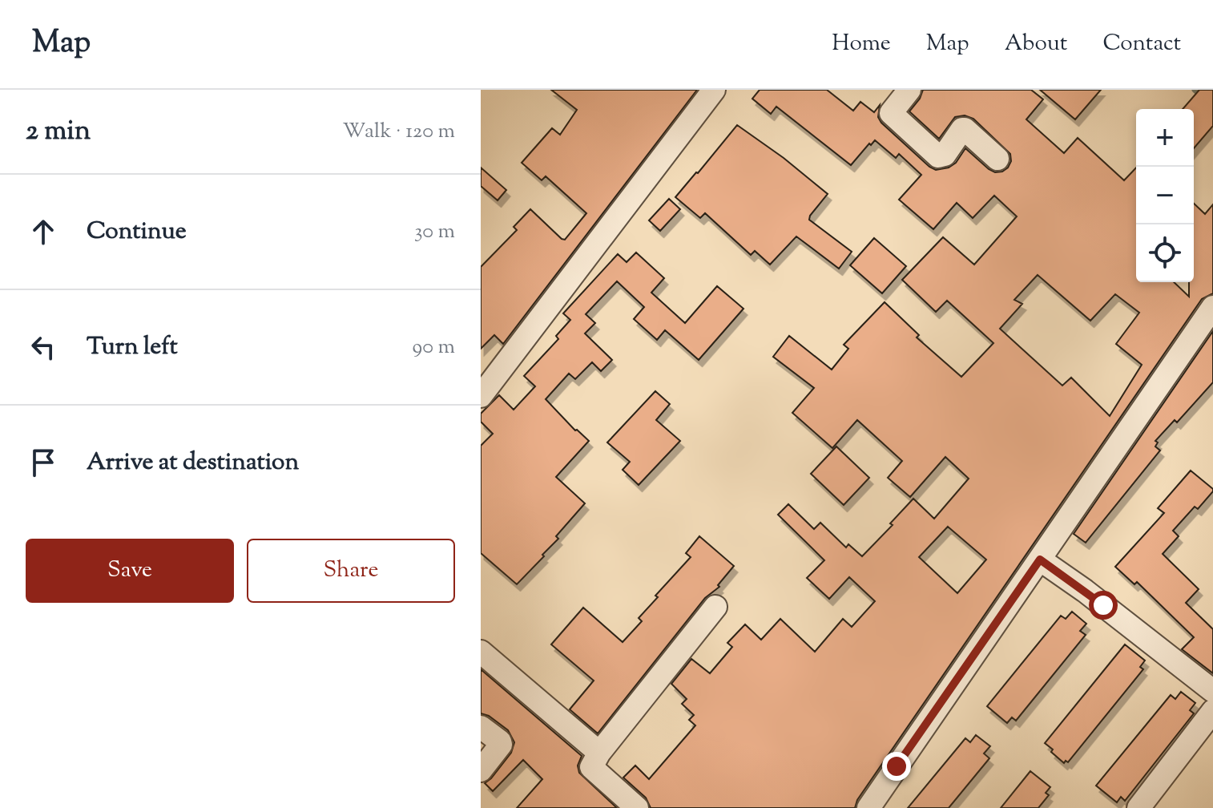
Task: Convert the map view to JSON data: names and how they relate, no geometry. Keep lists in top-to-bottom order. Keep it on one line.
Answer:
{"page":{"header":"Map","nav":["Home","Map","About","Contact"],"heading":["2 min","Walk · 120 m"],"map_buttons":["+","−"],"list":[["Continue","30 m"],["Turn left","90 m"],"Arrive at destination"],"buttons":["Save","Share"]}}
